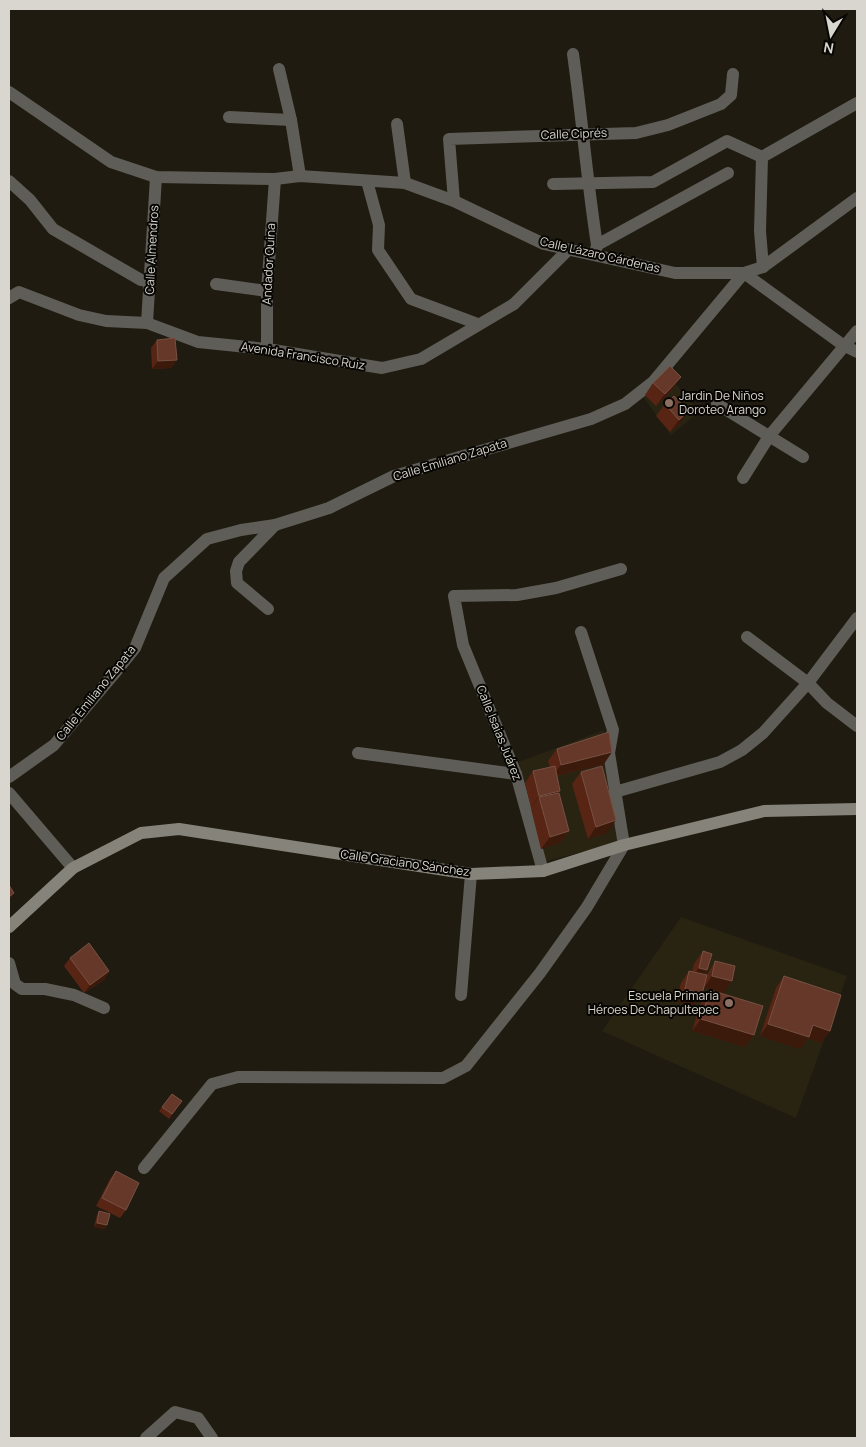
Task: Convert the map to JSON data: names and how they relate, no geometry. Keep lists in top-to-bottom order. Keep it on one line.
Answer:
{"streets":{"street":["Calle Ciprés","Calle Almendros","Calle Lázaro Cárdenas","Andador Quina","Avenida Francisco Ruiz","Calle Emiliano Zapata","Calle Isaias Juárez","Calle Graciano Sánchez"]},"crossings":[["Calle Ciprés","Calle Lázaro Cárdenas"],["Calle Almendros","Calle Lázaro Cárdenas"],["Calle Almendros","Avenida Francisco Ruiz"],["Calle Lázaro Cárdenas","Andador Quina"],["Calle Lázaro Cárdenas","Avenida Francisco Ruiz"],["Calle Lázaro Cárdenas","Calle Emiliano Zapata"],["Andador Quina","Avenida Francisco Ruiz"],["Calle Isaias Juárez","Calle Graciano Sánchez"]],"places":["Jardin De Niños Doroteo Arango","Escuela Primaria Héroes De Chapultepec"],"north":"bottom"}
